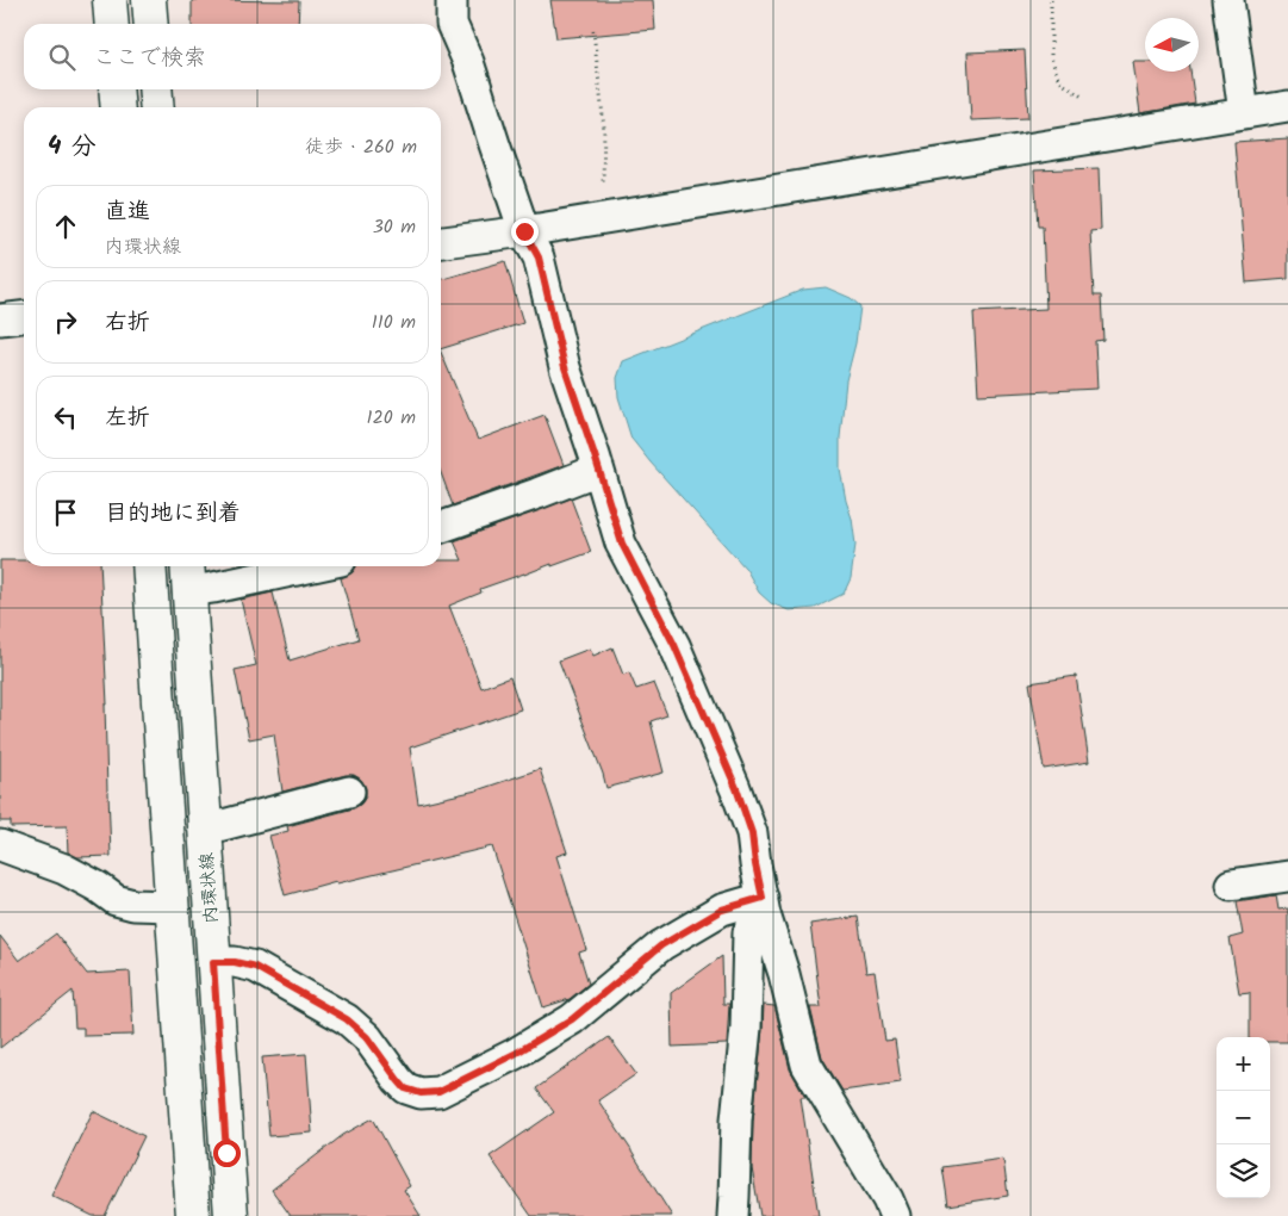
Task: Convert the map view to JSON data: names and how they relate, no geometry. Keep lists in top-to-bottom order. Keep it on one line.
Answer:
{"streets":{"street":["内環状線"]},"north":"left","page":{"search":"ここで検索","heading":["4 分","徒歩 · 260 m"],"list":[["直進","内環状線","30 m"],["右折","110 m"],["左折","120 m"],"目的地に到着"],"map_buttons":["+","−"]}}
